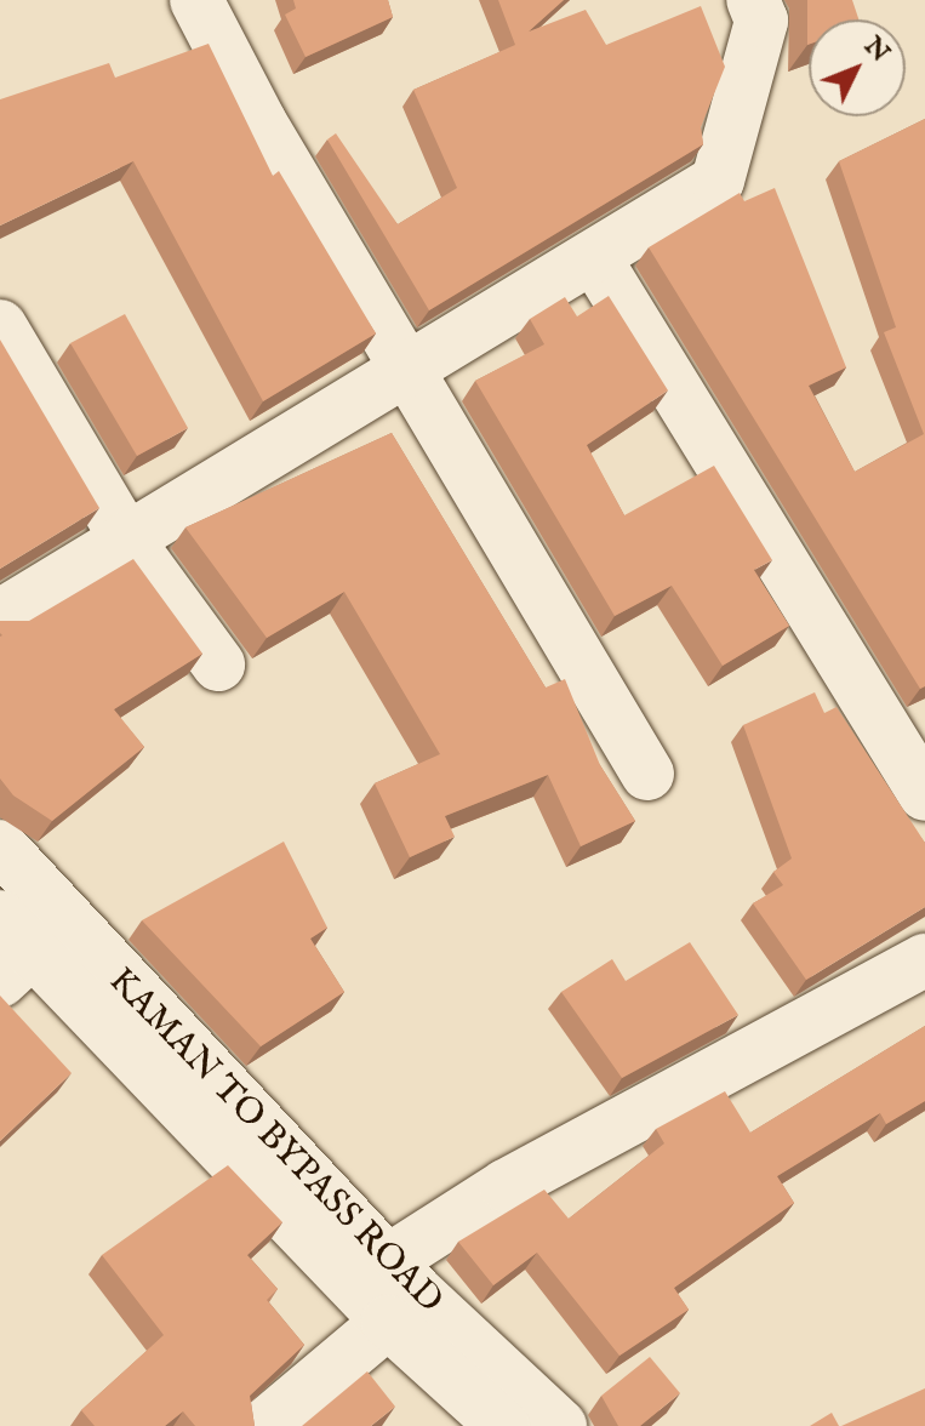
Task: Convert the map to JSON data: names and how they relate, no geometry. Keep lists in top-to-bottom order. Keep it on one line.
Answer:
{"streets":{"street":["KAMAN TO BYPASS ROAD"]},"north":"top right"}
